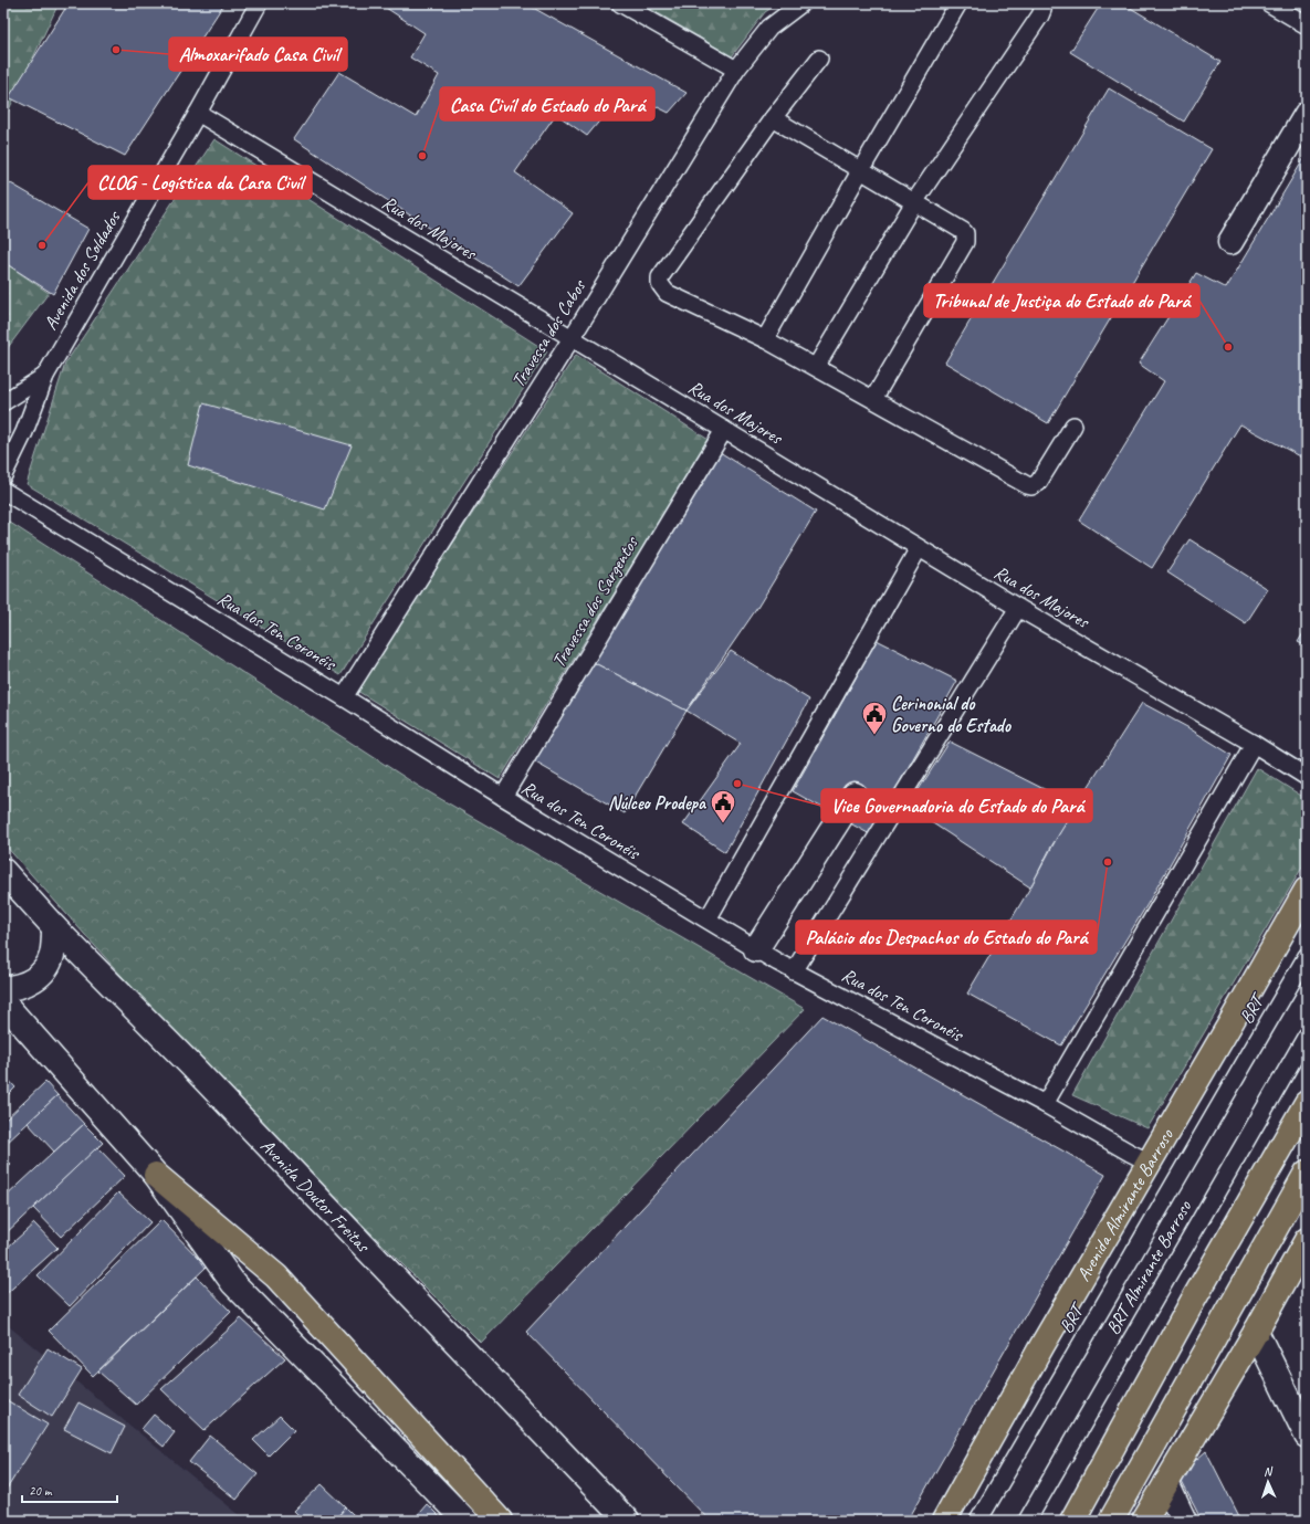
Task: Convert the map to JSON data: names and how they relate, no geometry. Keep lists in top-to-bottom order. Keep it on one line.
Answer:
{"streets":{"highway":["Avenida Almirante Barroso"],"main road":["Avenida Doutor Freitas"],"lane":["Rua dos Majores","Avenida dos Soldados","Travessa dos Cabos","Travessa dos Sargentos","Rua dos Ten Coronéis","BRT","BRT Almirante Barroso"]},"crossings":[["Rua dos Majores","Avenida dos Soldados"],["Rua dos Majores","Travessa dos Cabos"],["Rua dos Majores","Travessa dos Sargentos"],["Travessa dos Cabos","Rua dos Ten Coronéis"],["Travessa dos Sargentos","Rua dos Ten Coronéis"],["Rua dos Ten Coronéis","Avenida Almirante Barroso"]],"places":{"other":["Almoxarifado Casa Civíl","Casa Civíl do Estado do Pará","CLOG - Logística da Casa Civíl","Tribunal de Justiça do Estado do Pará","Vice Governadoria do Estado do Pará","Palácio dos Despachos do Estado do Pará"],"public building":["Cerinonial do Governo do Estado","Núlceo Prodepa"]},"scale_bar":"20 m","north":"top"}
